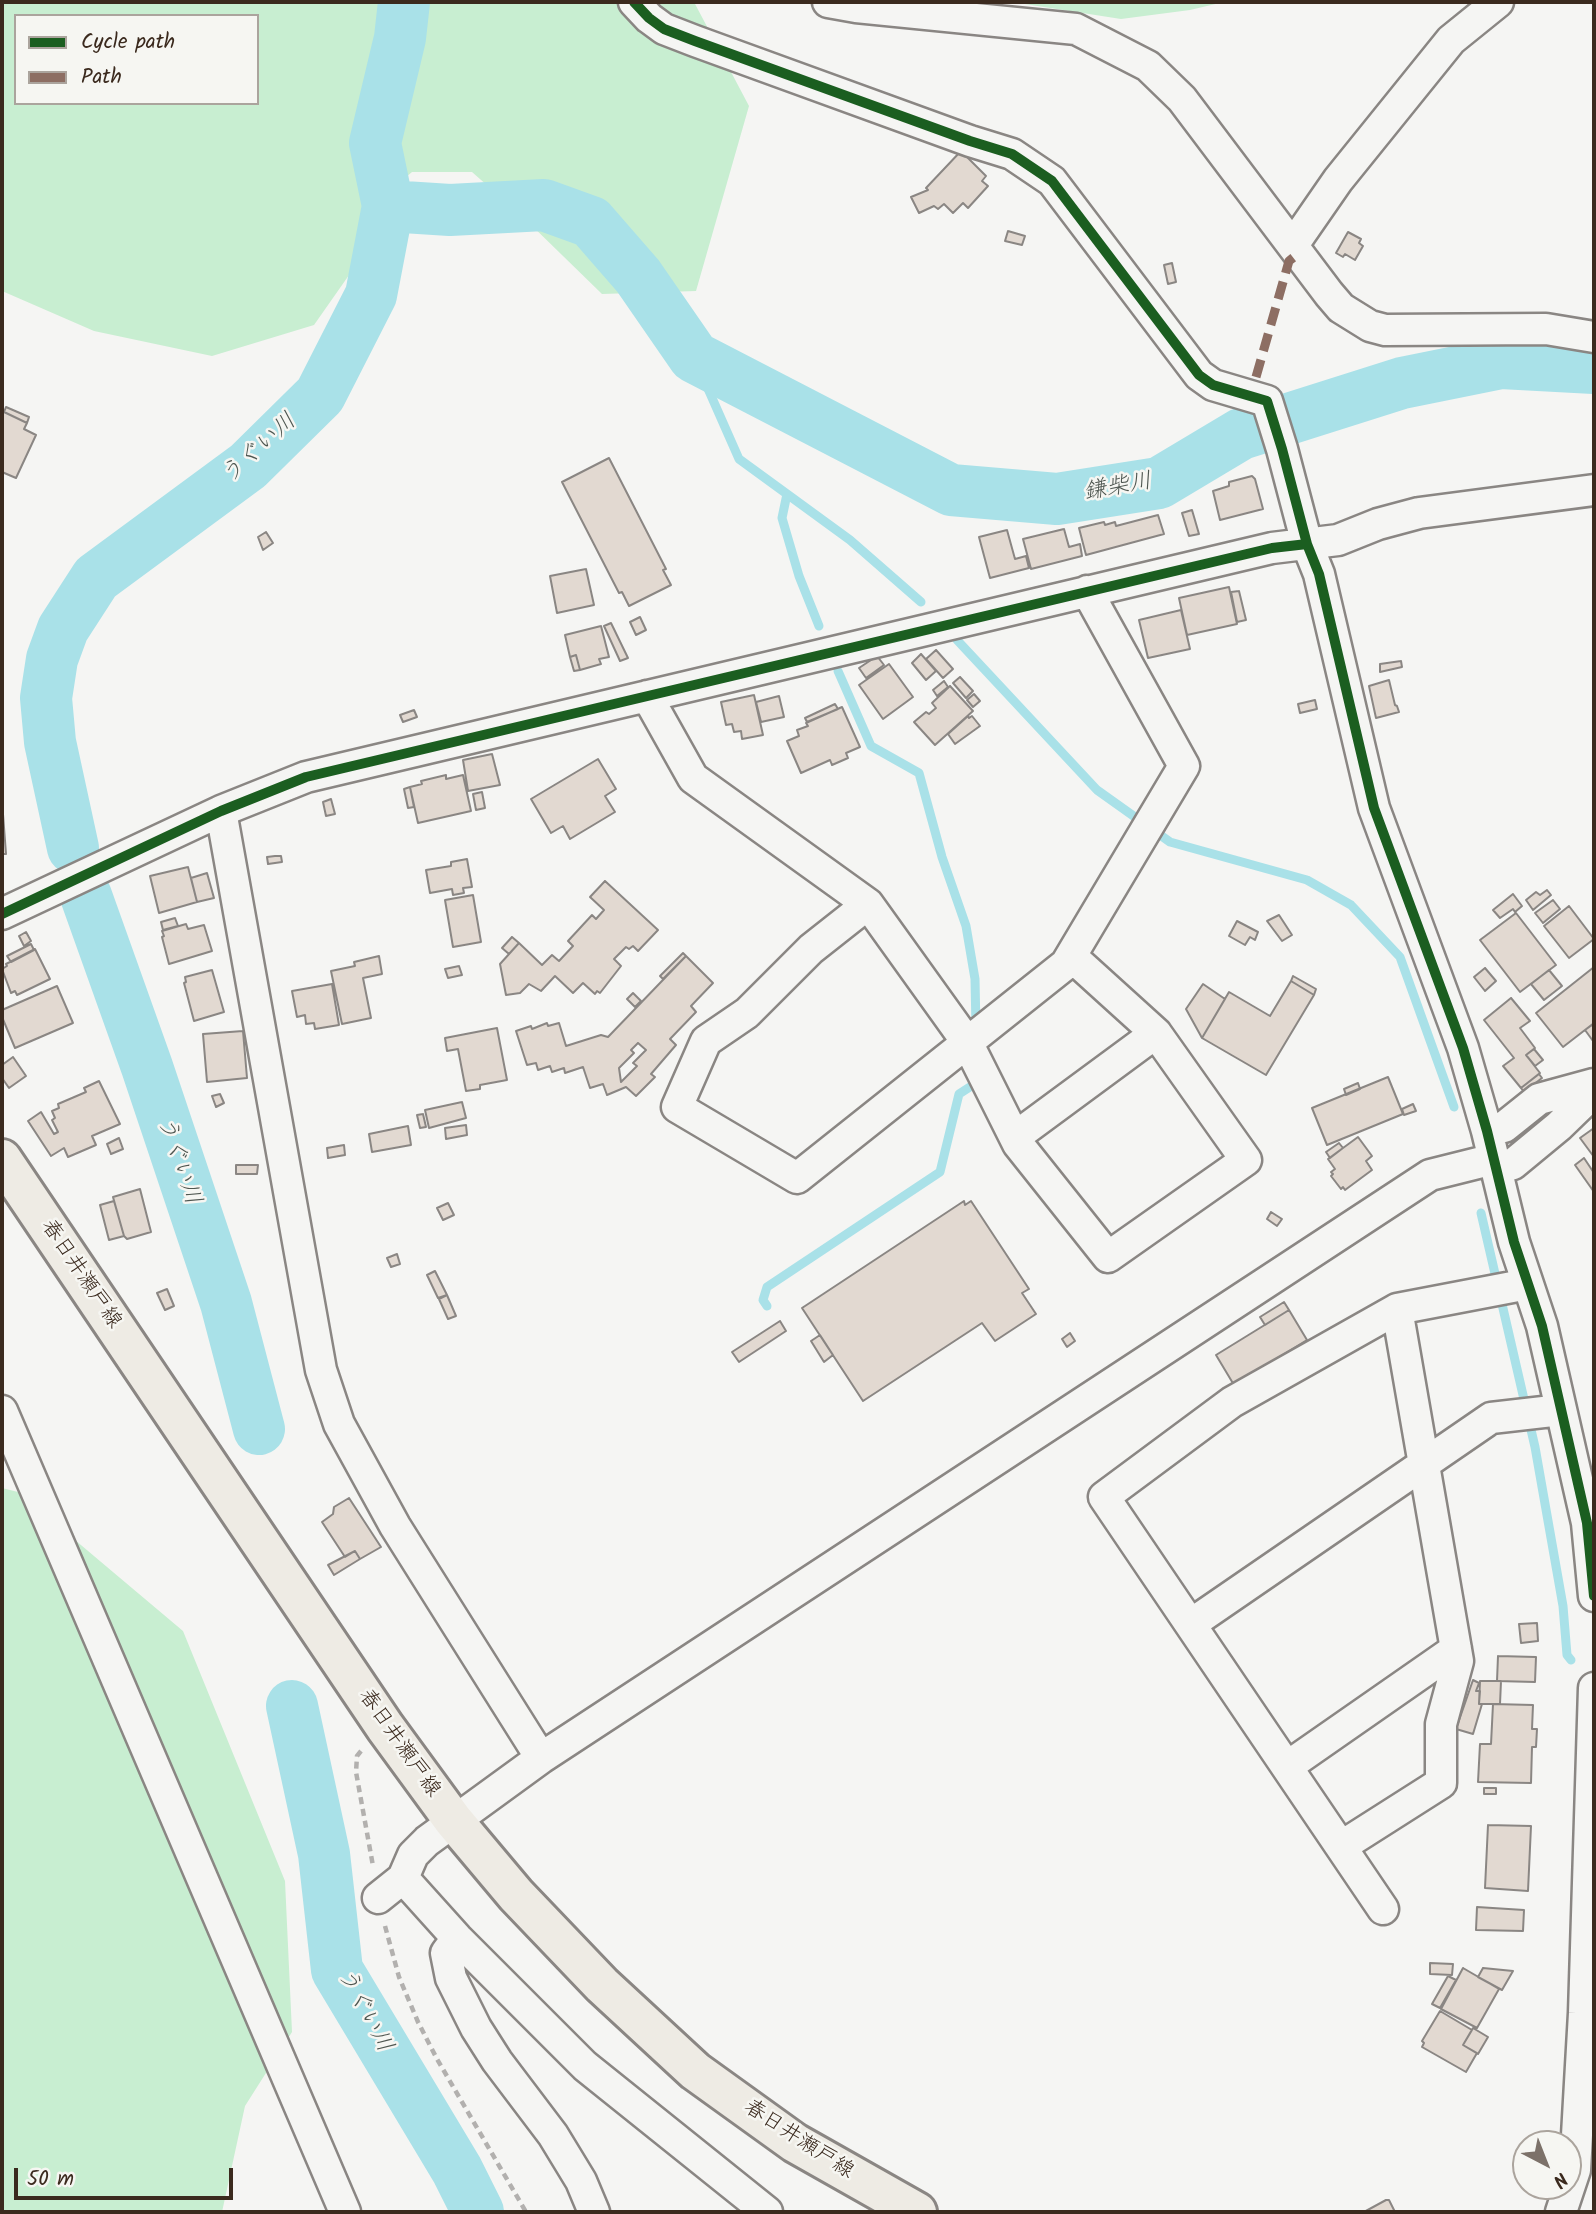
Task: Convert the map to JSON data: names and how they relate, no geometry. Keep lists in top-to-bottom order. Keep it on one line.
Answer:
{"streets":{"main road":["春日井瀬戸線"]},"water":["うぐい川","鎌柴川"],"legend":["Cycle path","Path"],"scale_bar":"50 m","north":"bottom right"}
